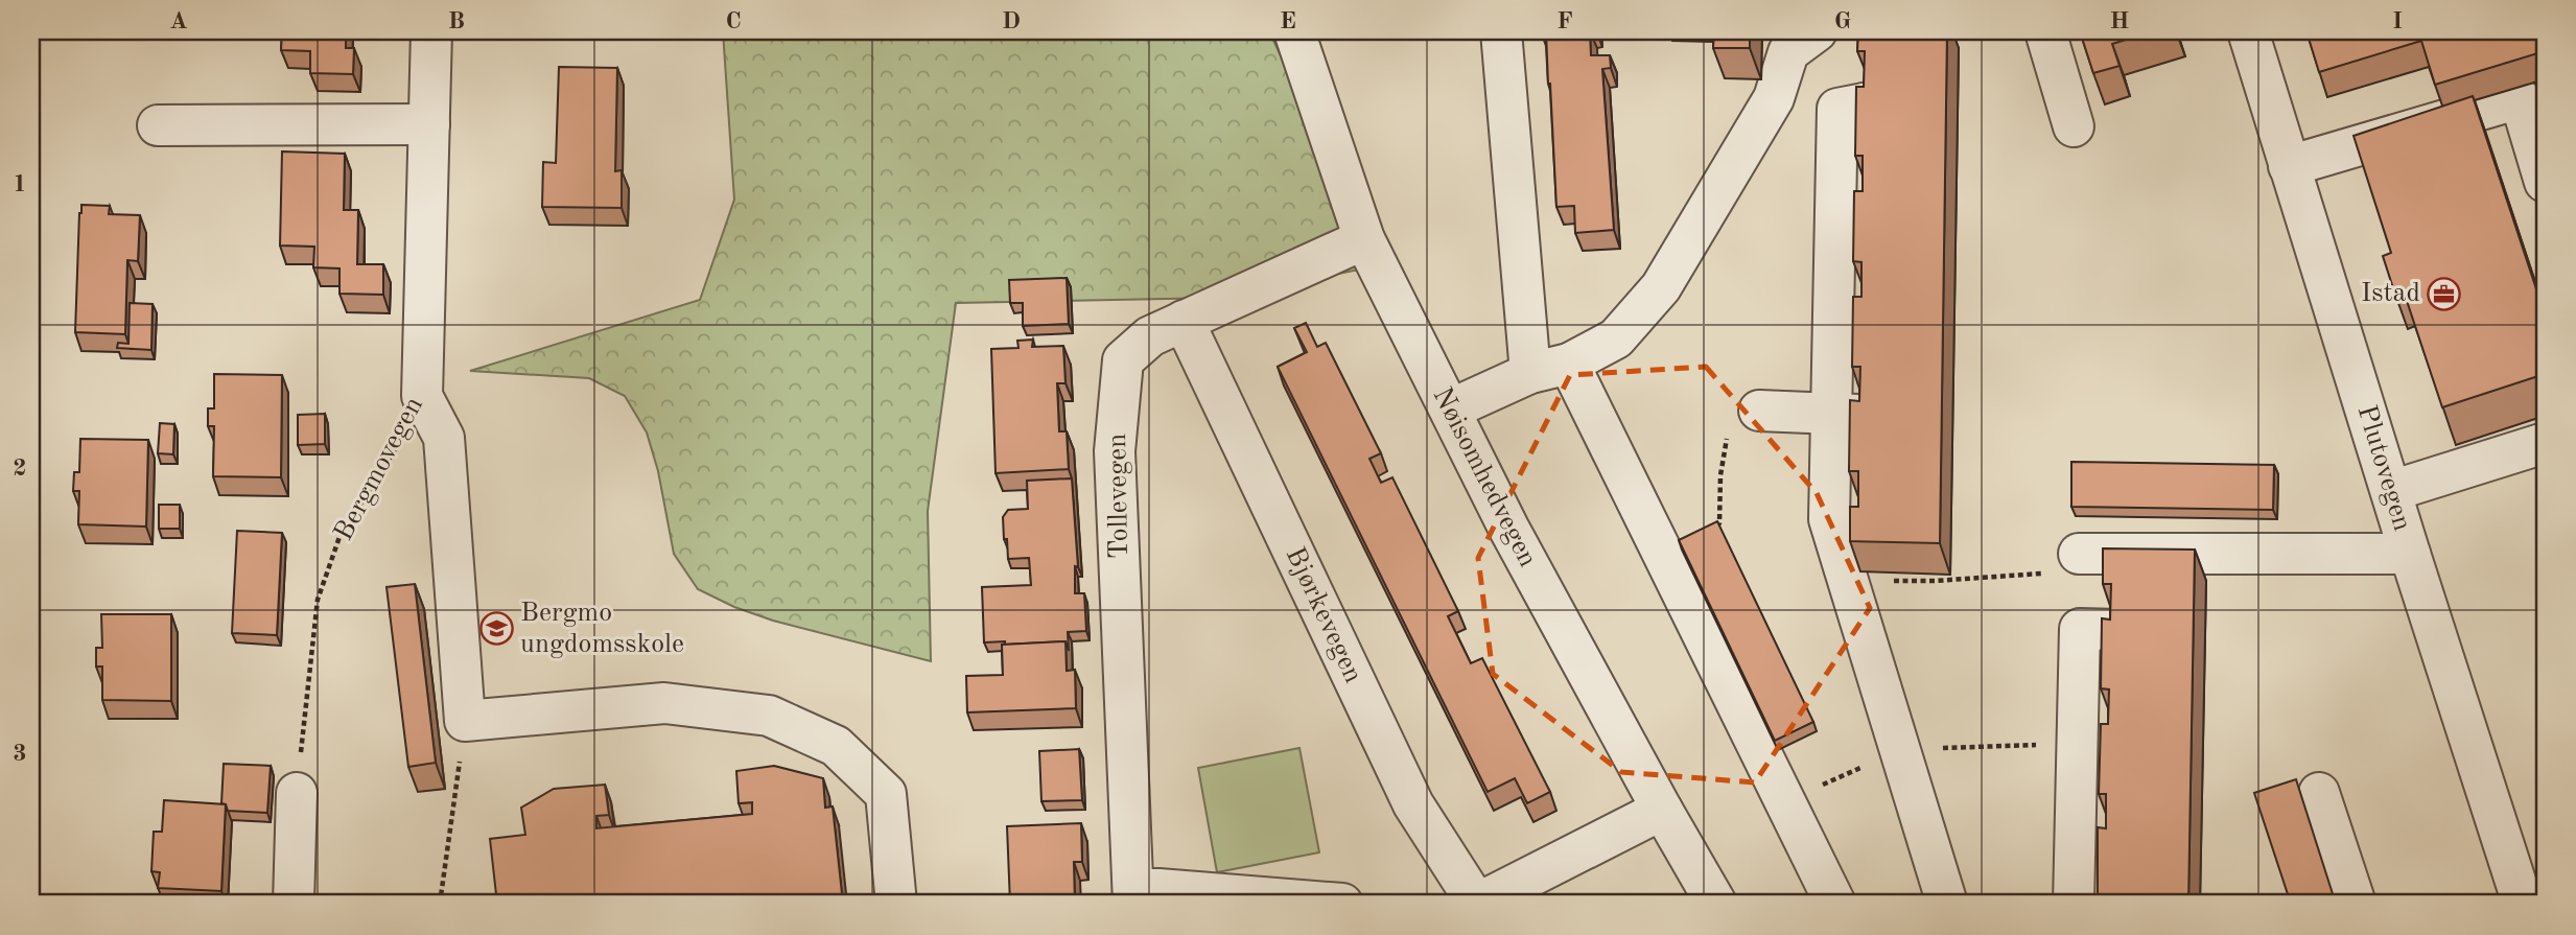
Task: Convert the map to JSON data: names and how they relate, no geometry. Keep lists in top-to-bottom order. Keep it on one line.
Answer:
{"streets":{"street":["Plutovegen","Bergmovegen","Nøisomhedvegen","Tollevegen","Bjørkevegen"]},"crossings":[["Nøisomhedvegen","Tollevegen"],["Tollevegen","Bjørkevegen"]],"places":{"office":["Istad"],"school or university":["Bergmo ungdomsskole"]},"grid":{"columns":["A","B","C","D","E","F","G","H","I"],"rows":["1","2","3"]}}
